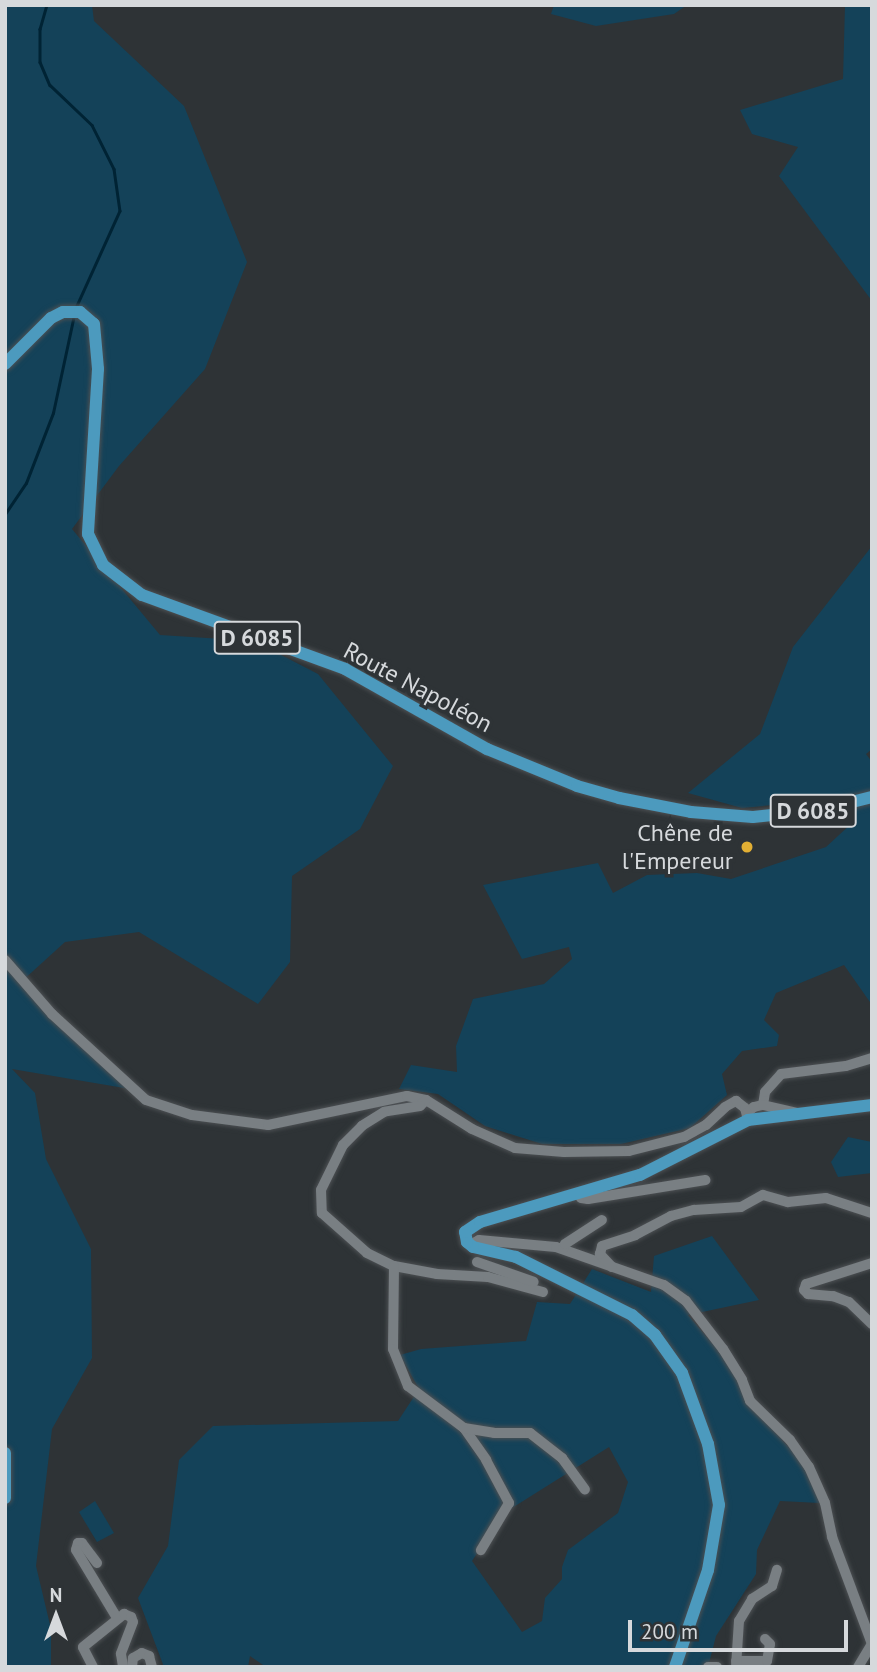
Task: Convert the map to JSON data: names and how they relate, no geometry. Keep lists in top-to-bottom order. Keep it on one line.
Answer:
{"streets":{"main road":["D 6085","Route Napoléon"]},"places":["Chêne de l'Empereur"],"scale_bar":"200 m","north":"top"}
